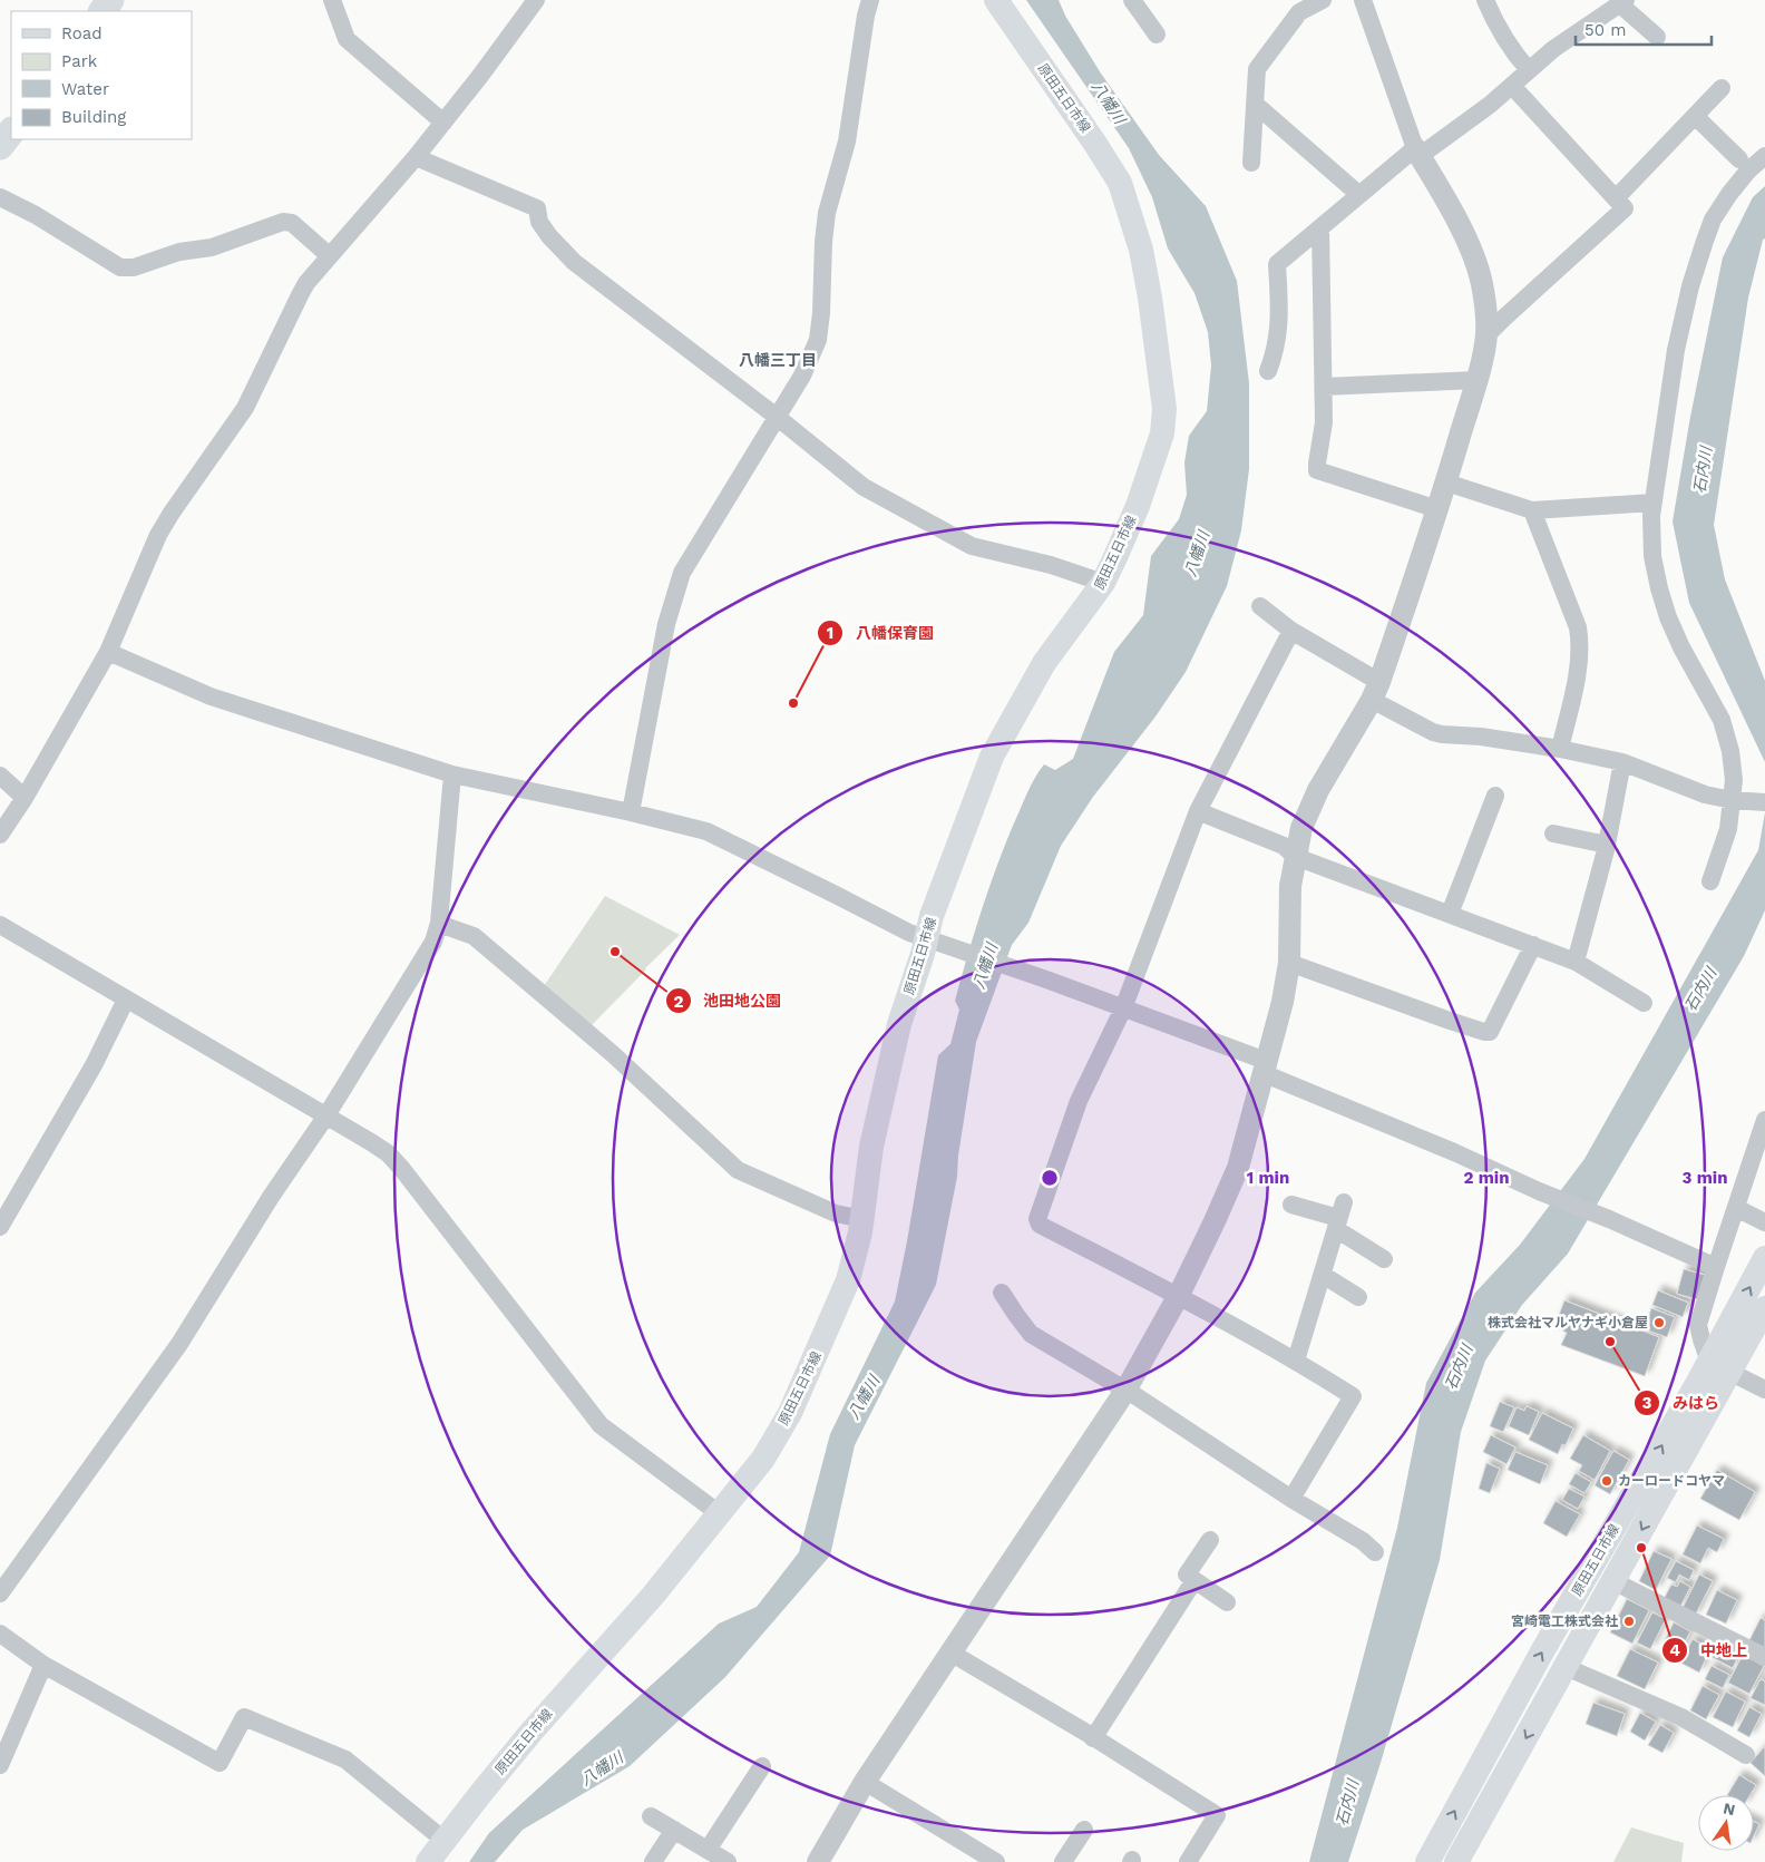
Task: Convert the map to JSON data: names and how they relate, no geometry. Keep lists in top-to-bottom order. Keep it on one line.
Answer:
{"streets":{"main road":["原田五日市線"]},"districts":["八幡三丁目"],"water":["八幡川","石内川"],"places":["八幡保育園","池田地公園","株式会社マルヤナギ小倉屋","みはら","カーロードコヤマ","中地上","宮崎電工株式会社"],"legend":["Road","Park","Water","Building"],"scale_bar":"50 m","north":"top","rings":["1 min","2 min","3 min"]}
